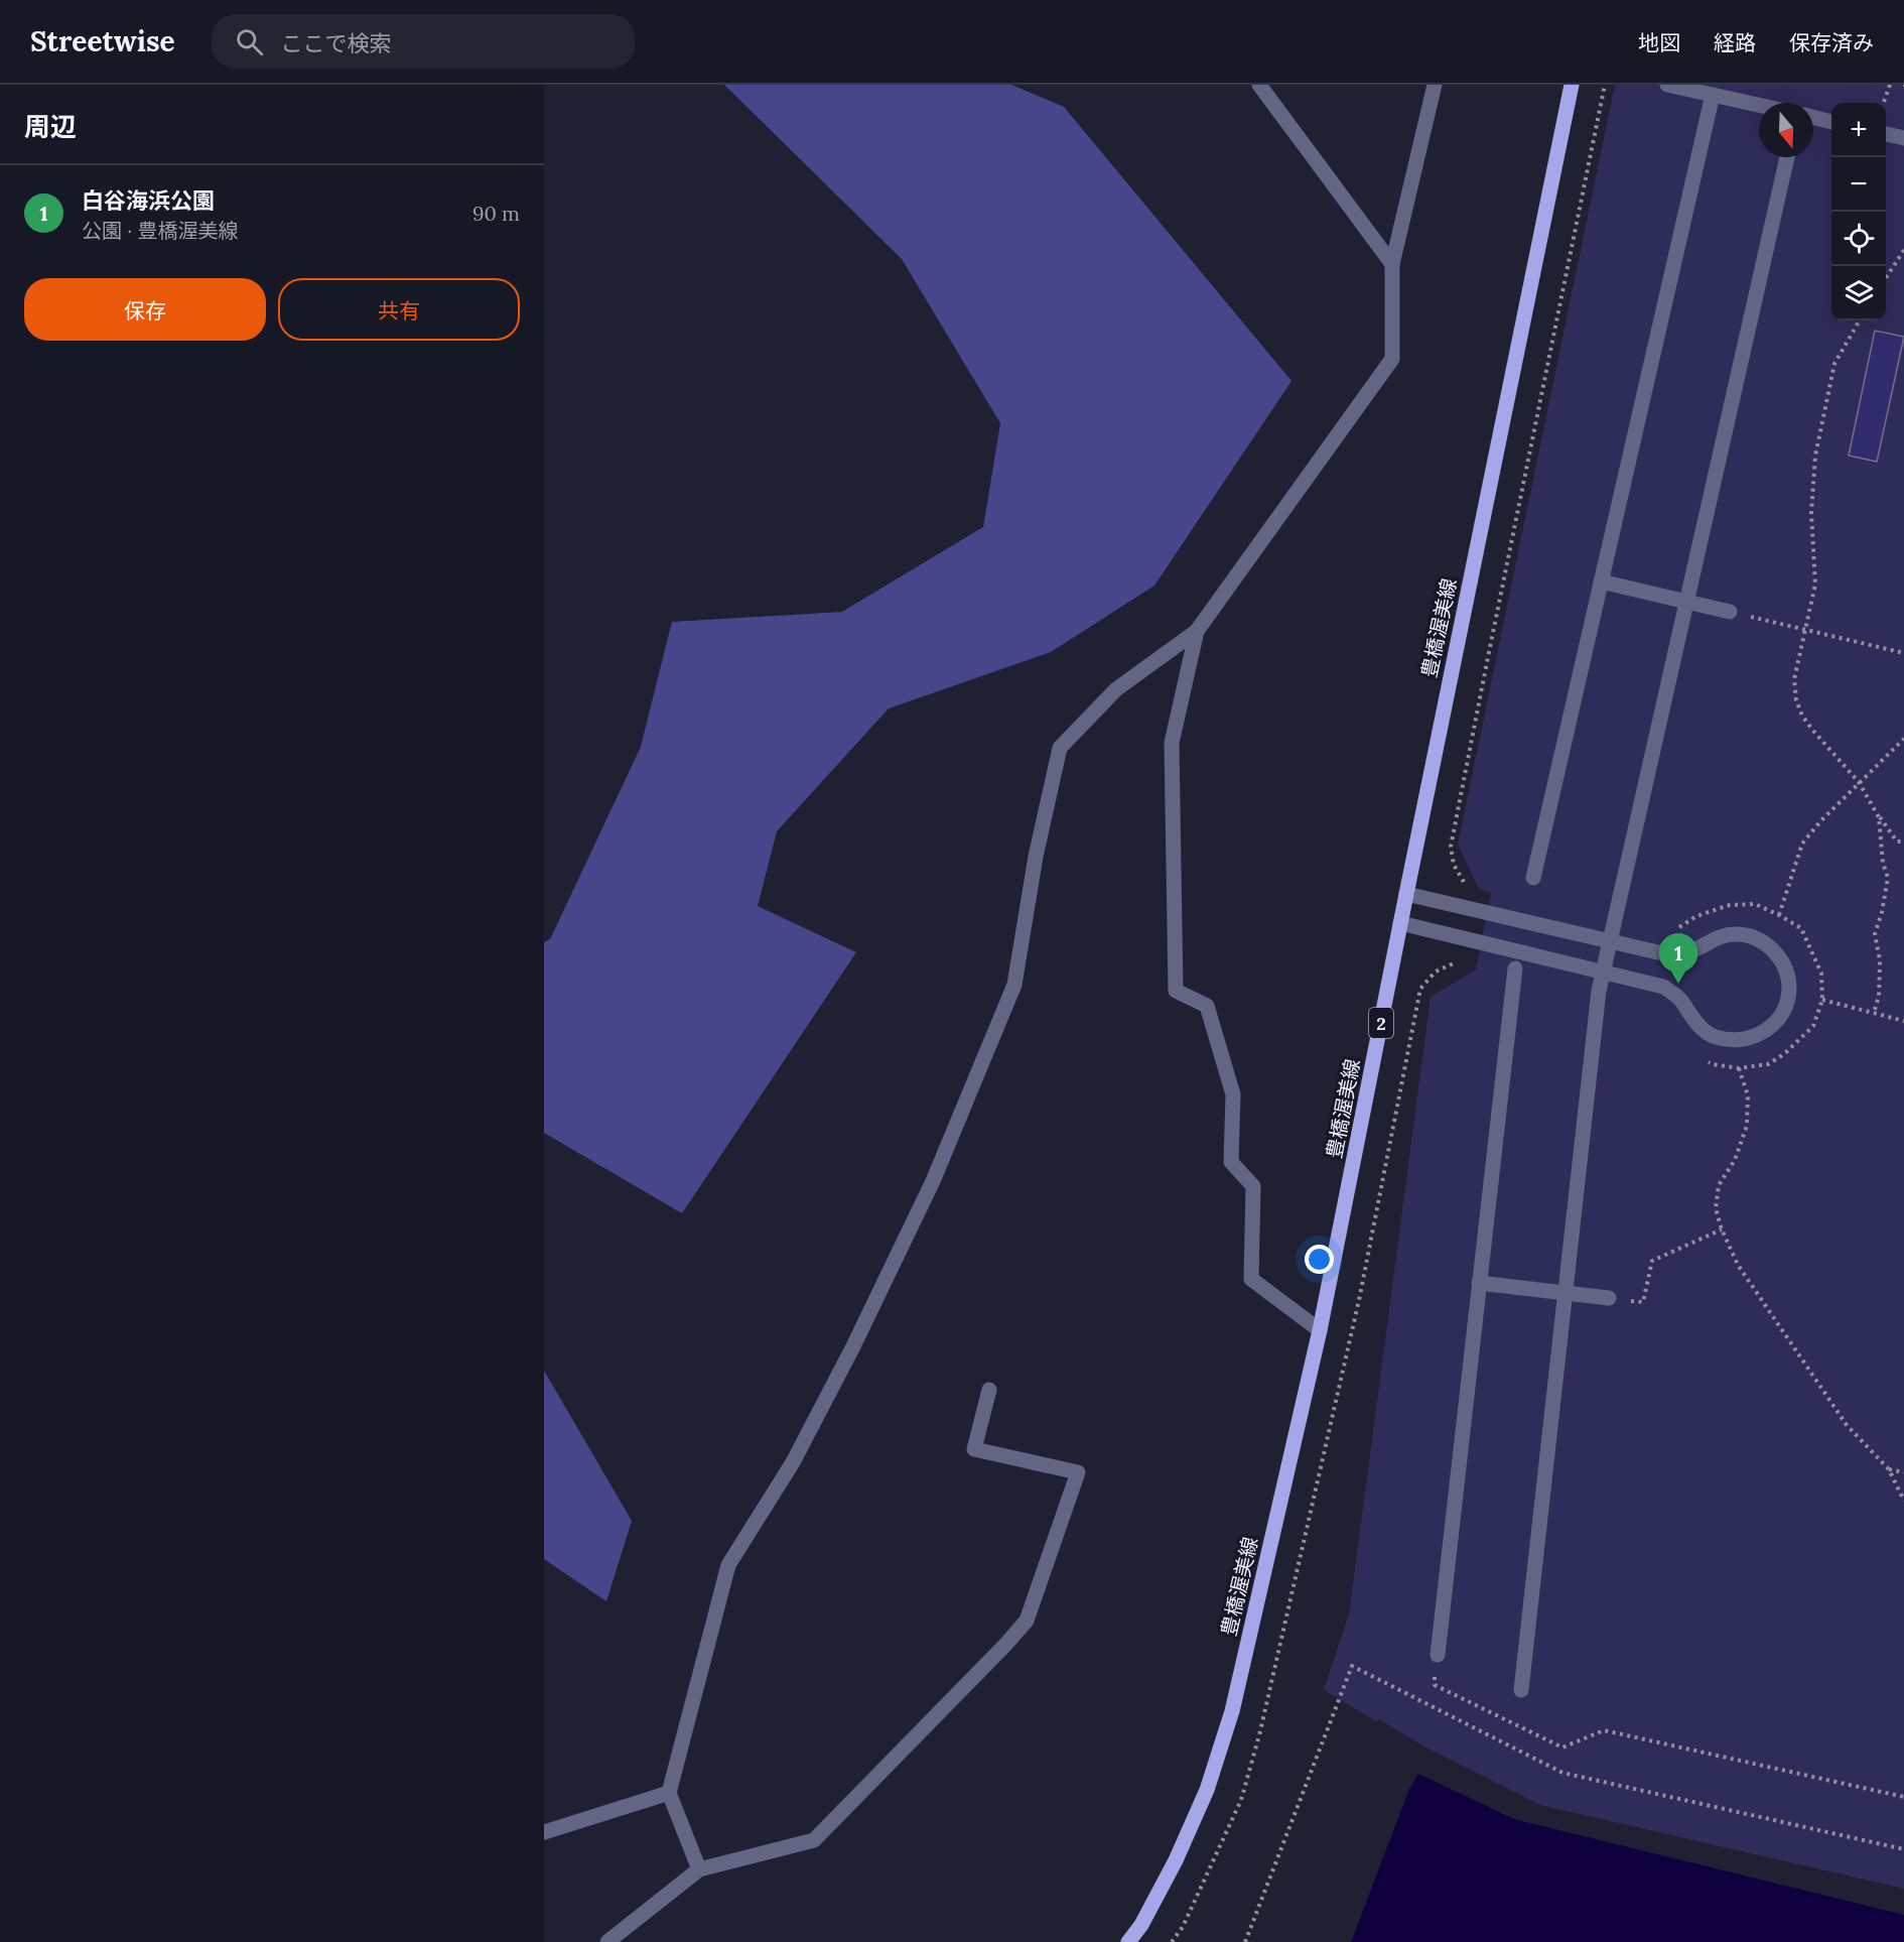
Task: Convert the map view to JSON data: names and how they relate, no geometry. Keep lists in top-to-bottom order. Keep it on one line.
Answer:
{"streets":{"main road":["豊橋渥美線","2"]},"north":"bottom","page":{"header":"Streetwise","search":"ここで検索","nav":["地図","経路","保存済み"],"heading":"周辺","map_buttons":["+","−"],"list":[{"mark":"1","name":"白谷海浜公園","note":"公園 · 豊橋渥美線","value":"90 m"}],"buttons":["保存","共有"],"pins":"1"}}
